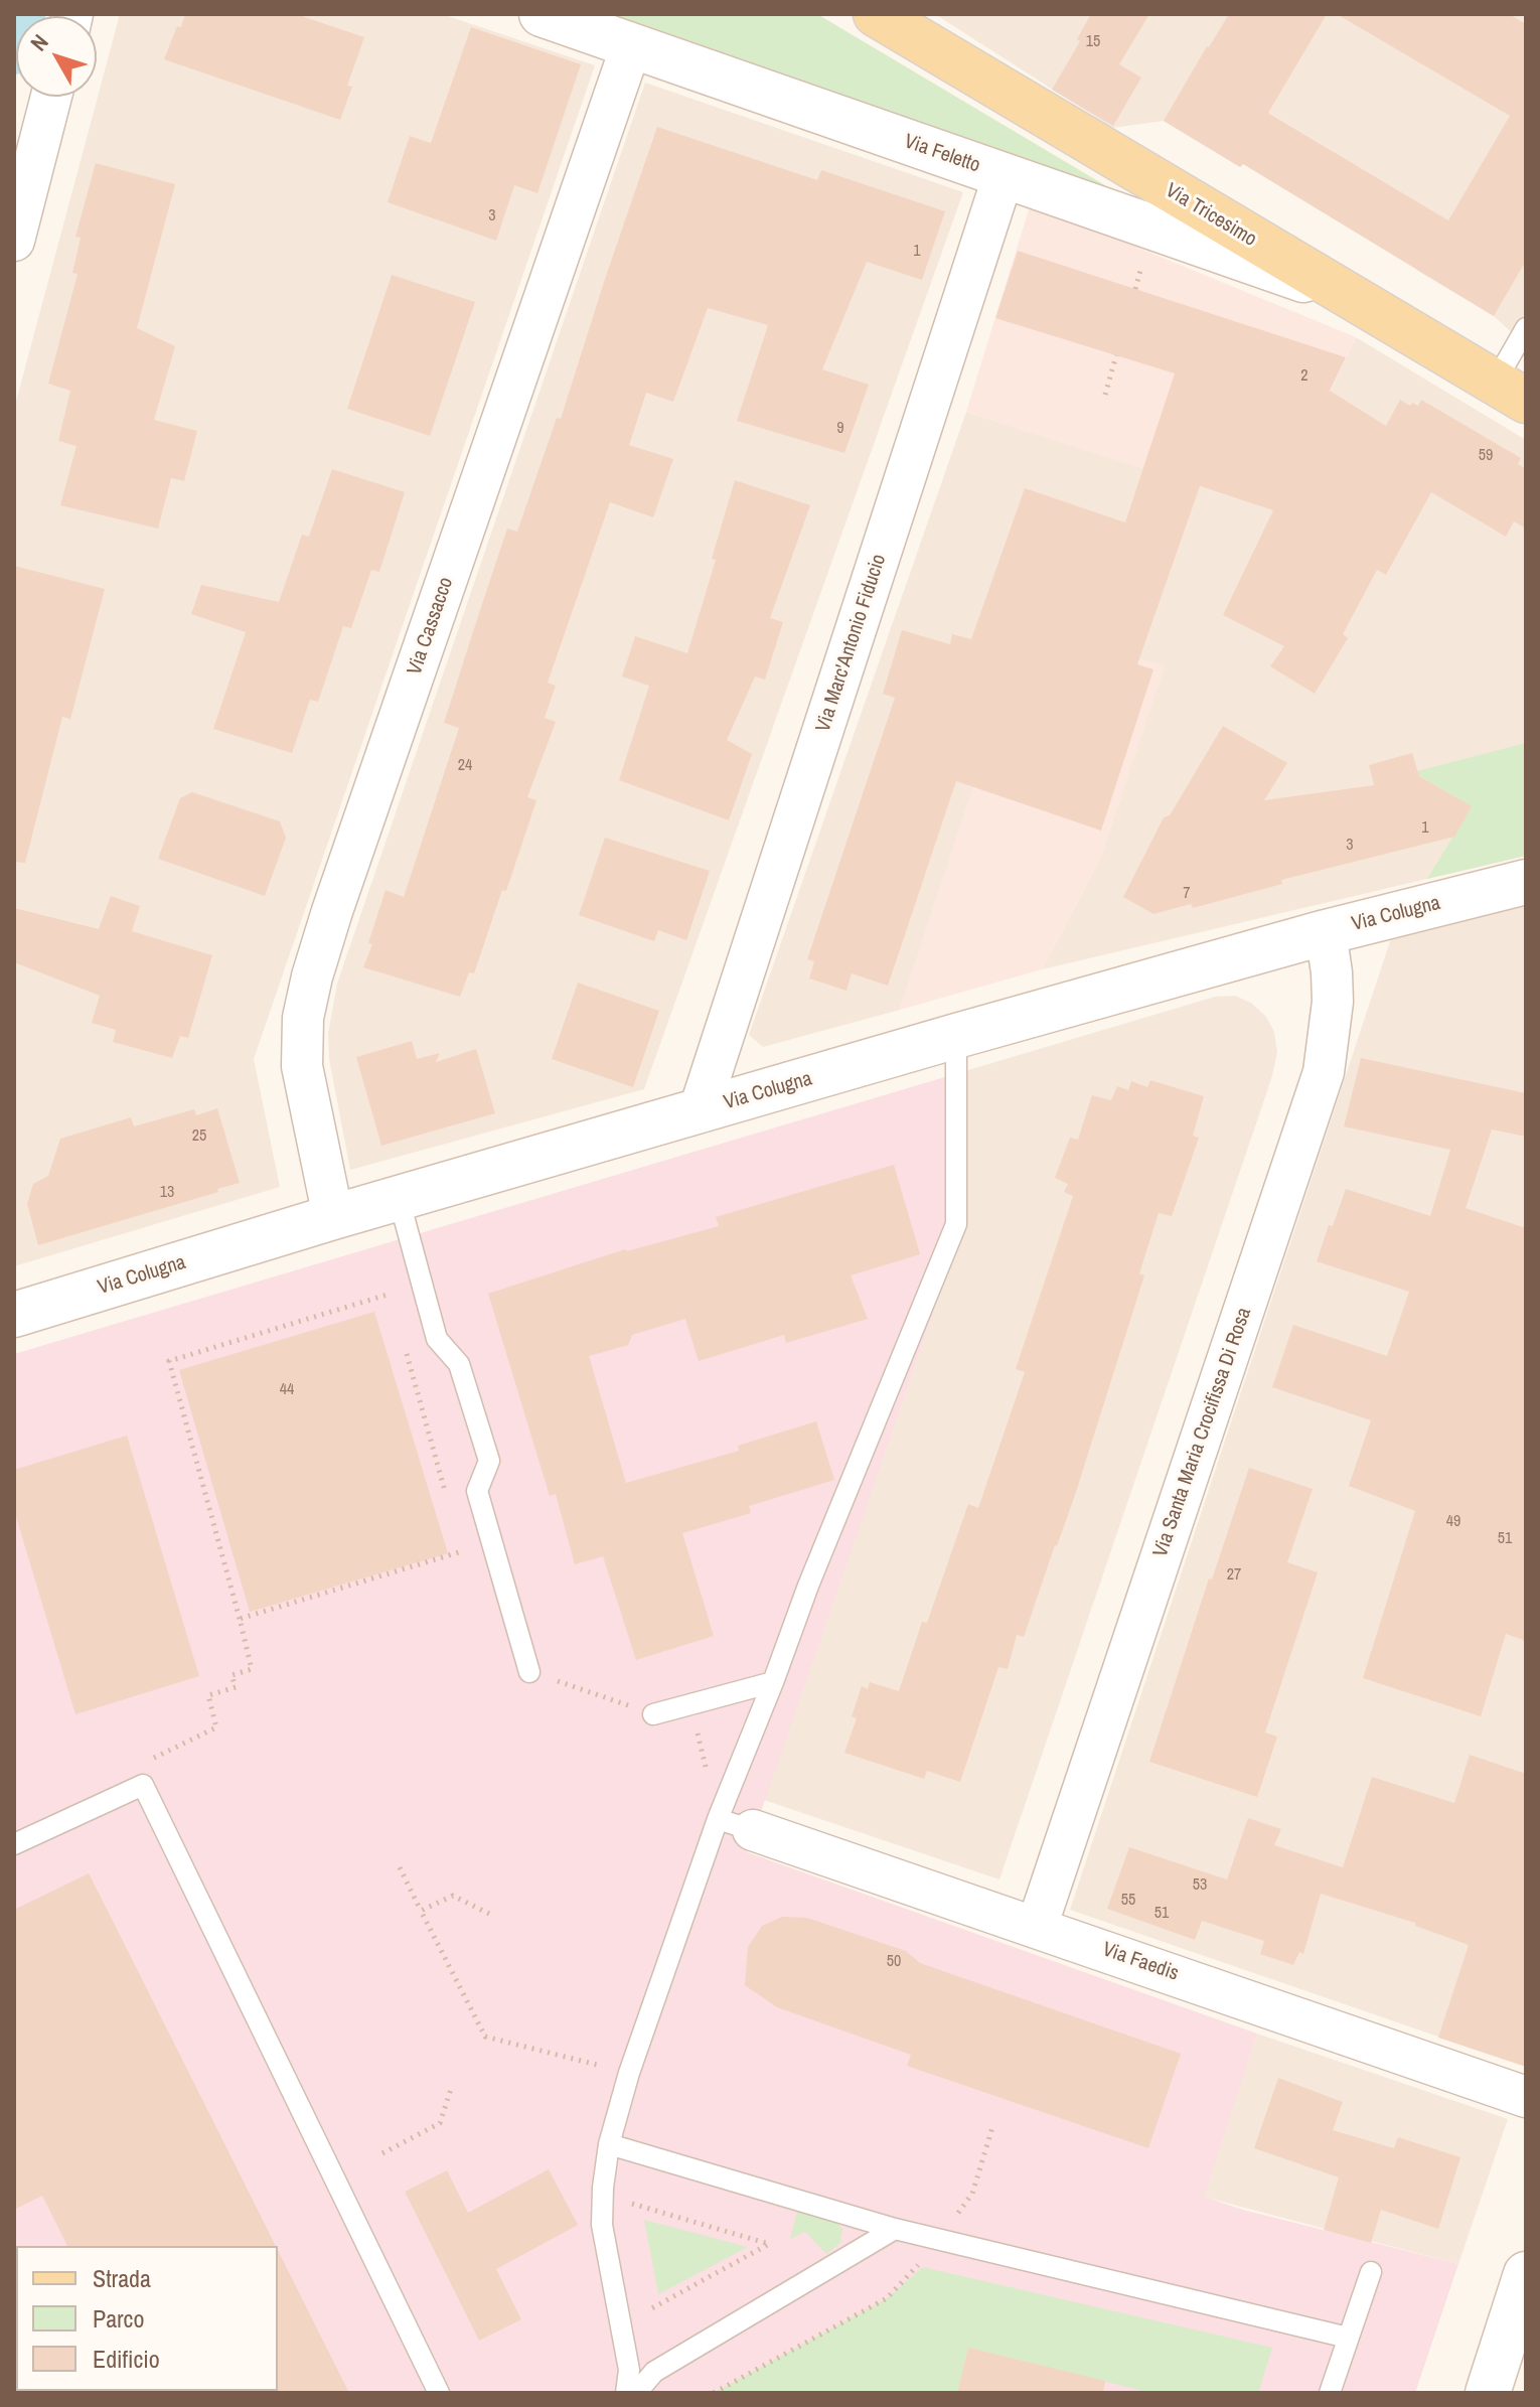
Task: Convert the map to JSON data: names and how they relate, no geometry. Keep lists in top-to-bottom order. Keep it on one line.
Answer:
{"streets":{"main road":["Via Tricesimo"],"street":["Via Feletto","Via Cassacco","Via Marc'Antonio Fiducio","Via Colugna","Via Santa Maria Crocifissa Di Rosa","Via Faedis"]},"crossings":[["Via Feletto","Via Tricesimo"],["Via Feletto","Via Cassacco"],["Via Feletto","Via Marc'Antonio Fiducio"],["Via Cassacco","Via Colugna"],["Via Marc'Antonio Fiducio","Via Colugna"],["Via Colugna","Via Santa Maria Crocifissa Di Rosa"],["Via Santa Maria Crocifissa Di Rosa","Via Faedis"]],"house_numbers":["15","3","1","2","9","59","24","1","3","7","25","13","44","49","51","27","53","55","51","50"],"legend":["Strada","Parco","Edificio"],"north":"top left"}
